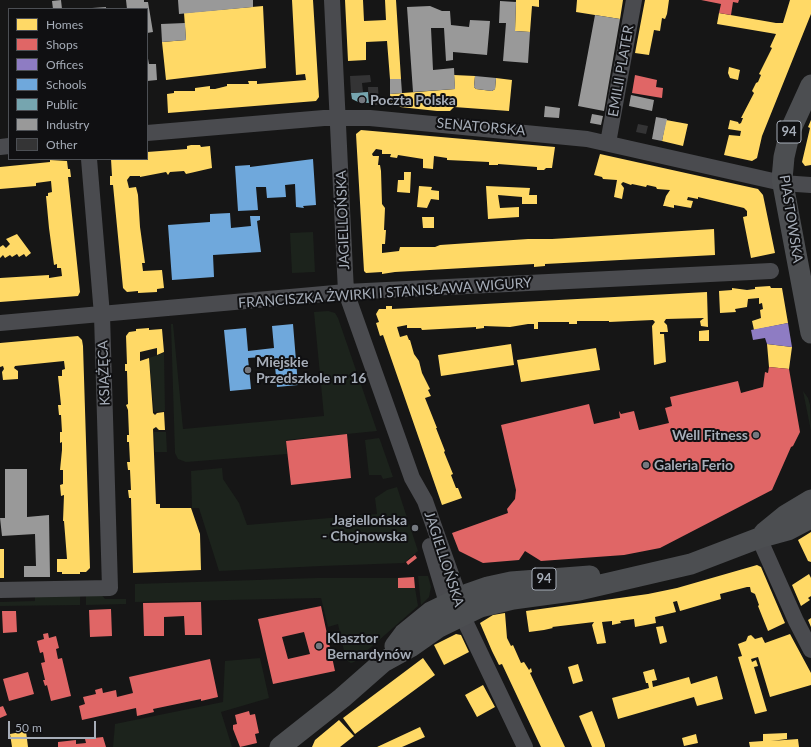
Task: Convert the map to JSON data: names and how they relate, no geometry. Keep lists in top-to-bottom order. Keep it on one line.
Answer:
{"streets":{"main road":["94","PIASTOWSKA"],"street":["EMILII PLATER","SENATORSKA","JAGIELLOŃSKA","FRANCISZKA ŻWIRKI I STANISŁAWA WIGURY","KSIĄŻĘCA"]},"crossings":[["EMILII PLATER","SENATORSKA"],["SENATORSKA","PIASTOWSKA"],["SENATORSKA","JAGIELLOŃSKA"],["94","JAGIELLOŃSKA"],["JAGIELLOŃSKA","FRANCISZKA ŻWIRKI I STANISŁAWA WIGURY"],["FRANCISZKA ŻWIRKI I STANISŁAWA WIGURY","KSIĄŻĘCA"]],"places":["Poczta Polska","Miejskie Przedszkole nr 16","Well Fitness","Galeria Ferio","Jagiellońska - Chojnowska","Klasztor Bernardynów"],"legend":["Homes","Shops","Offices","Schools","Public","Industry","Other"],"scale_bar":"50 m"}
